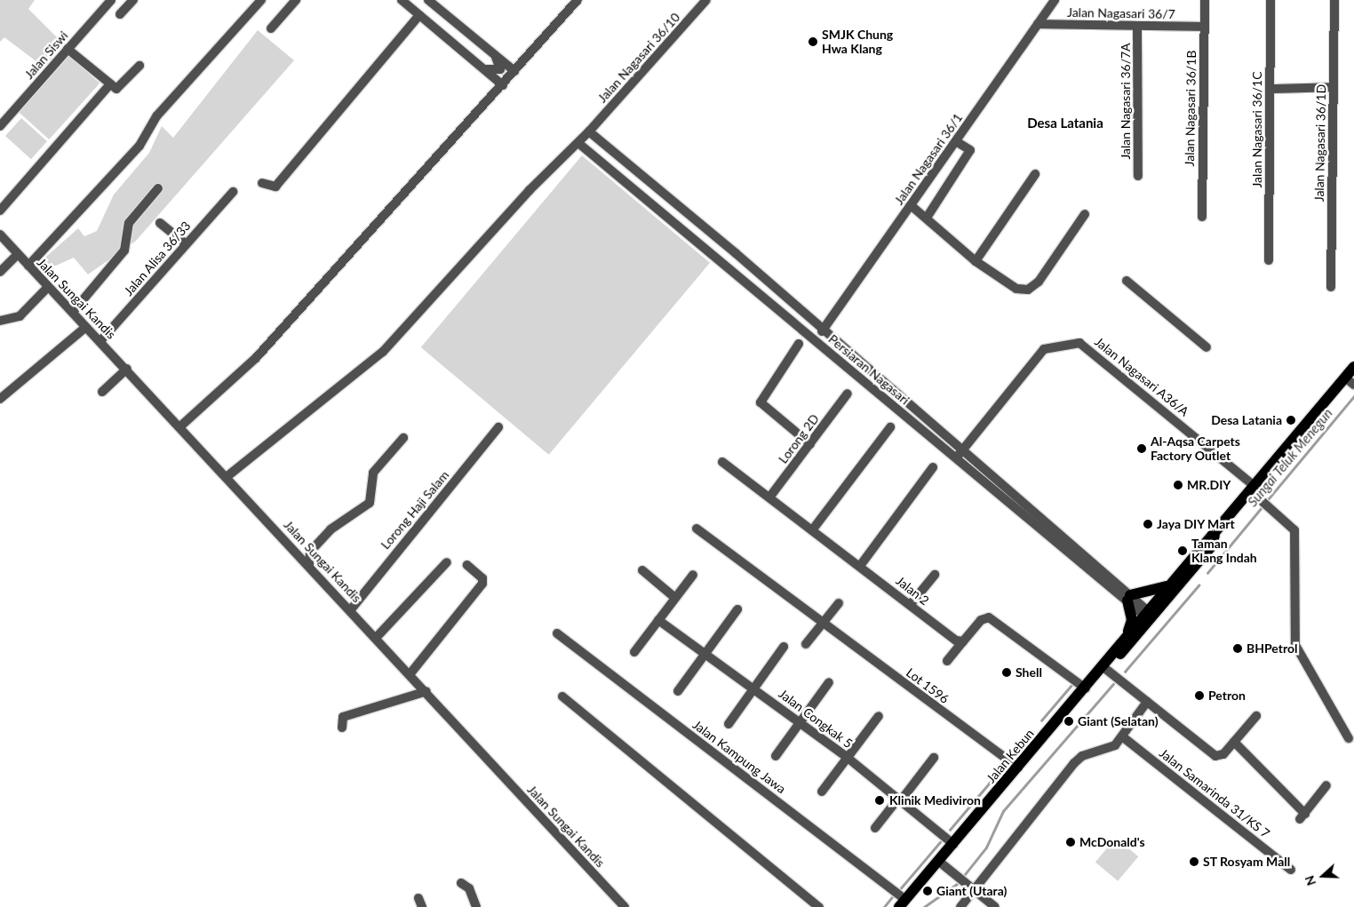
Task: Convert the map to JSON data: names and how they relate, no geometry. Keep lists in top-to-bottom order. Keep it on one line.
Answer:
{"streets":{"main road":["Jalan Kebun"],"street":["Jalan Nagasari 36/7","Jalan Siswi","Jalan Nagasari 36/10","Jalan Nagasari 36/7A","Jalan Nagasari 36/1B","Jalan Nagasari 36/1C","Jalan Nagasari 36/1D","Jalan Nagasari 36/1","Jalan Alisa 36/33","Jalan Sungai Kandis","Persiaran Nagasari","Jalan Nagasari A36/A","Lorong 2D","Lorong Haji Salam","Jalan 2","Lot 1596","Jalan Congkak 5","Jalan Kampung Jawa","Jalan Samarinda 31/KS 7"]},"crossings":[["Jalan Nagasari 36/7","Jalan Nagasari 36/7A"],["Jalan Nagasari 36/7","Jalan Nagasari 36/1B"],["Jalan Nagasari 36/7","Jalan Nagasari 36/1"],["Jalan Nagasari 36/10","Jalan Sungai Kandis"],["Jalan Nagasari 36/10","Persiaran Nagasari"],["Jalan Nagasari 36/1","Persiaran Nagasari"],["Jalan Alisa 36/33","Jalan Sungai Kandis"],["Jalan Sungai Kandis","Lorong Haji Salam"],["Persiaran Nagasari","Jalan Nagasari A36/A"],["Persiaran Nagasari","Jalan Kebun"],["Jalan Nagasari A36/A","Jalan Kebun"],["Lorong 2D","Jalan 2"],["Lot 1596","Jalan Kebun"],["Jalan Congkak 5","Jalan Kebun"],["Jalan Kebun","Jalan Kampung Jawa"]],"districts":["Desa Latania"],"water":["Sungai Teluk Menegun"],"places":["SMJK Chung Hwa Klang","Desa Latania","Al-Aqsa Carpets Factory Outlet","MR.DIY","Jaya DIY Mart","Taman Klang Indah","BHPetrol","Shell","Petron","Giant (Selatan)","Klinik Mediviron","McDonald's","ST Rosyam Mall","Giant (Utara)"],"north":"left"}
